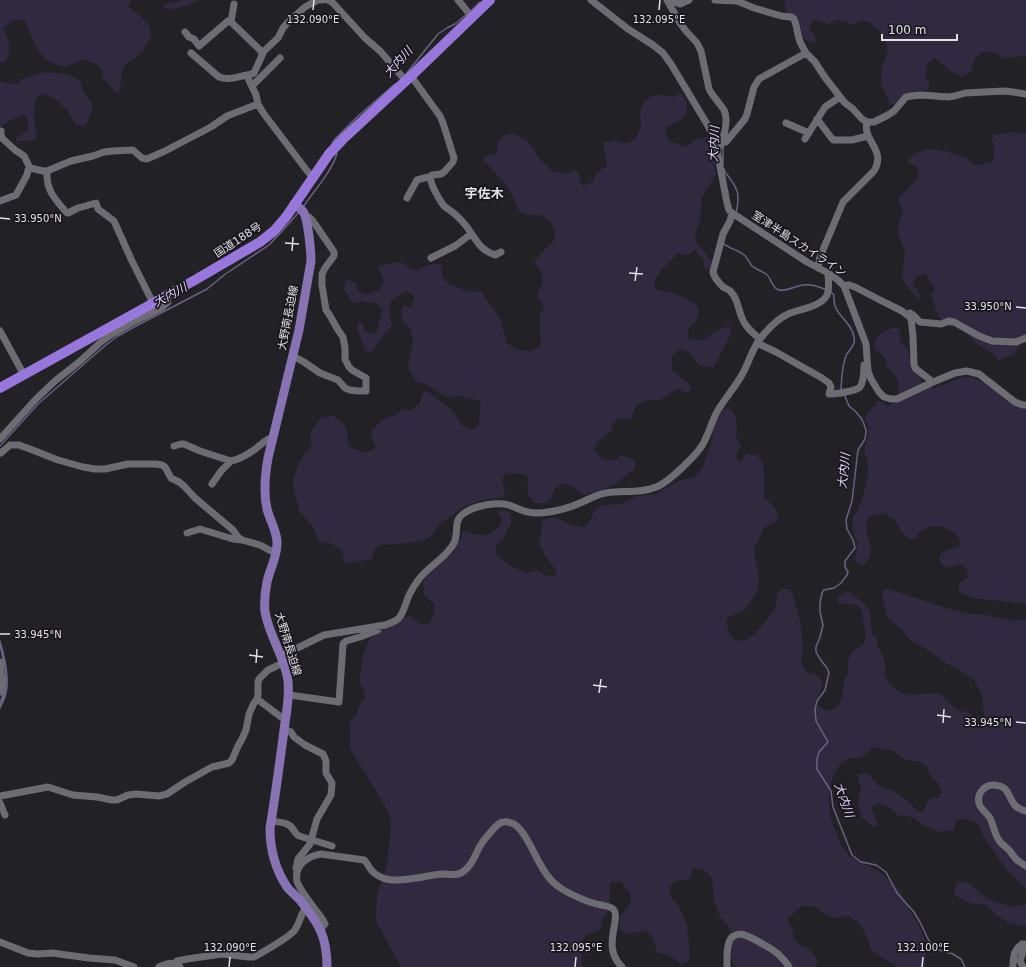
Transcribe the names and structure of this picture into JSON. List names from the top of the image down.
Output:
{
  "streets": {
    "highway": ["国道188号"],
    "main road": ["大野南長迫線"],
    "street": ["室津半島スカイライン"]
  },
  "crossings": [
    ["国道188号", "大野南長迫線"]
  ],
  "districts": ["宇佐木"],
  "water": ["大内川"],
  "scale_bar": "100 m",
  "coordinates": [
    "132.090°E",
    "132.095°E",
    "33.950°N",
    "33.945°N",
    "132.100°E"
  ]
}
